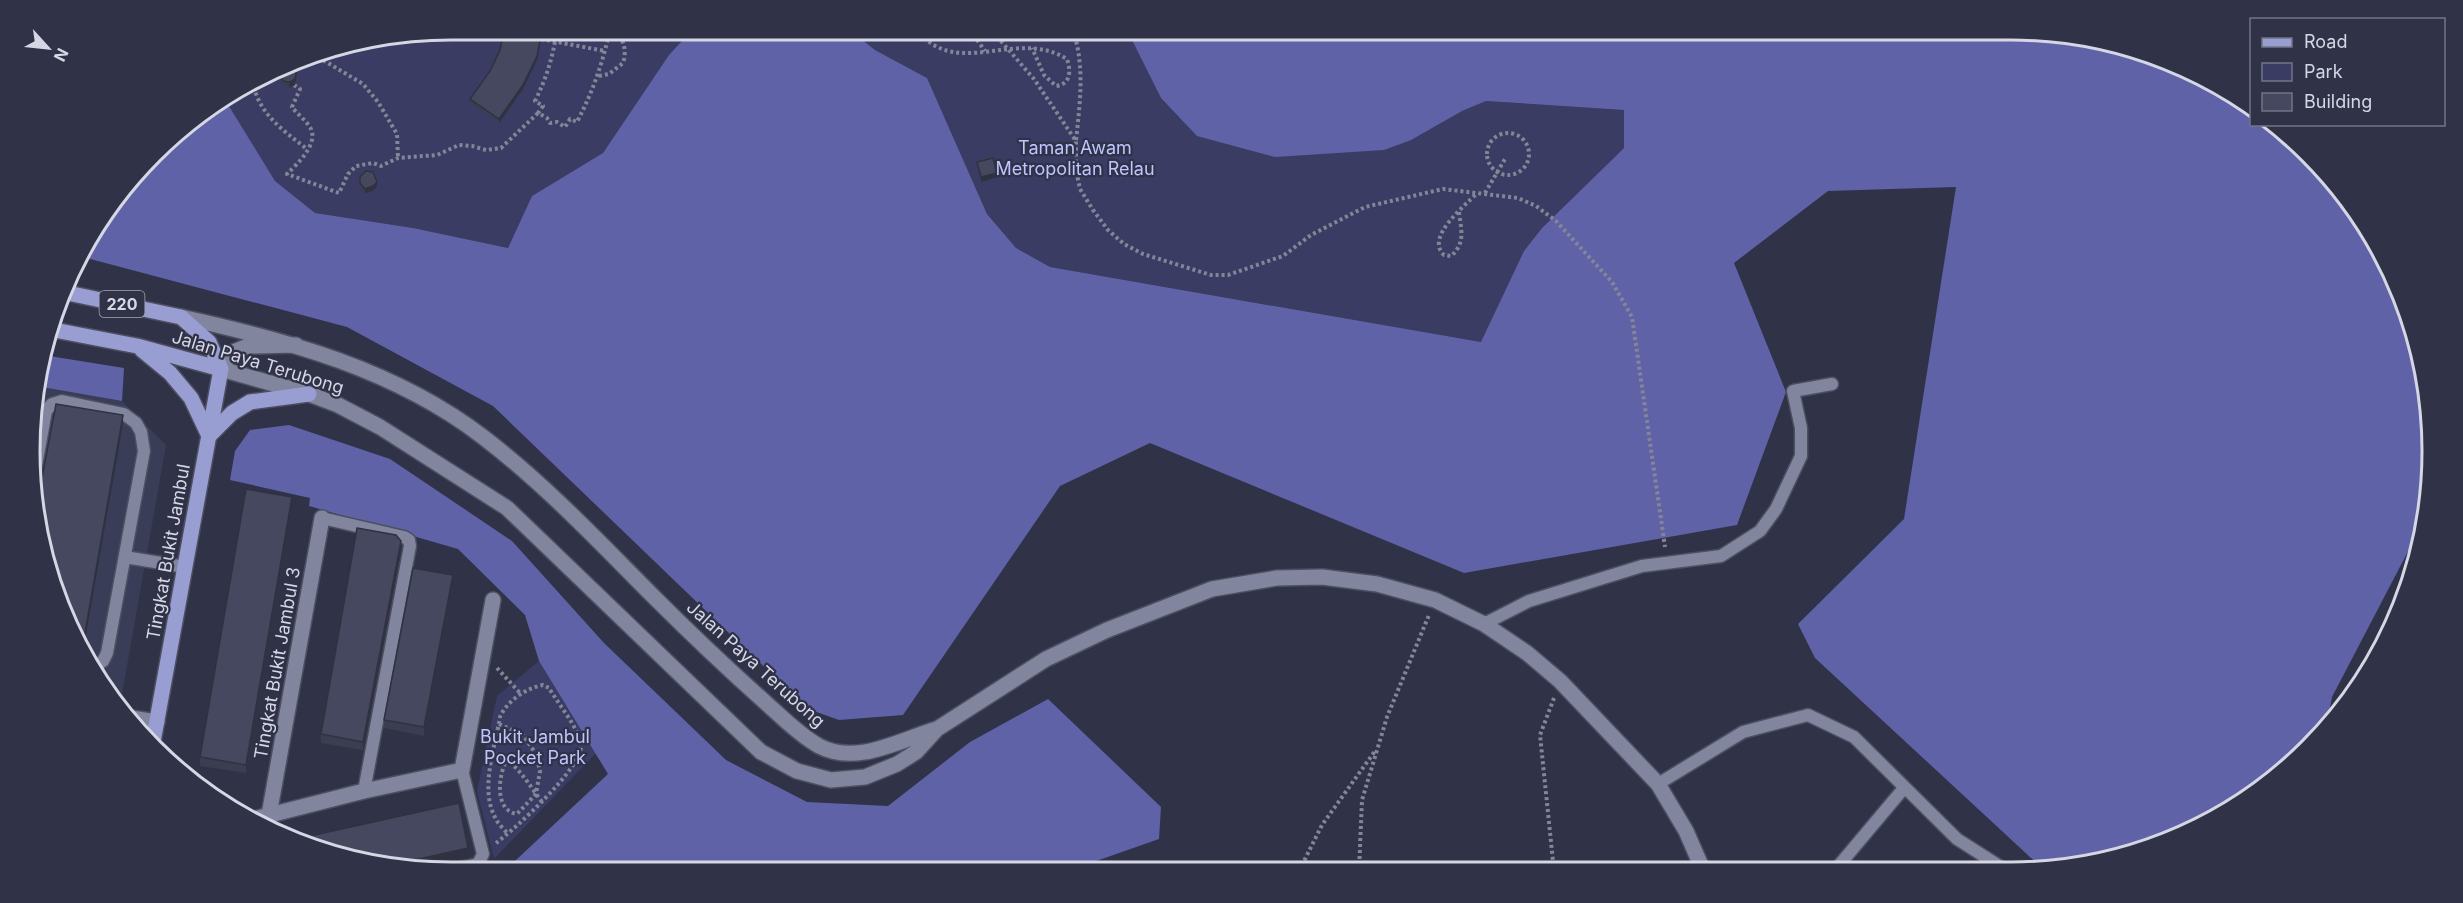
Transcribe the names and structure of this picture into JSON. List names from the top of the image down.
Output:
{
  "streets": {
    "main road": [
      "220",
      "Jalan Paya Terubong",
      "Tingkat Bukit Jambul",
      "Tingkat Bukit Jambul 3"
    ]
  },
  "crossings": [
    ["220", "Jalan Paya Terubong"],
    ["Jalan Paya Terubong", "Tingkat Bukit Jambul"]
  ],
  "parks": ["Taman Awam Metropolitan Relau", "Bukit Jambul Pocket Park"],
  "legend": ["Road", "Park", "Building"],
  "north": "bottom right"
}
